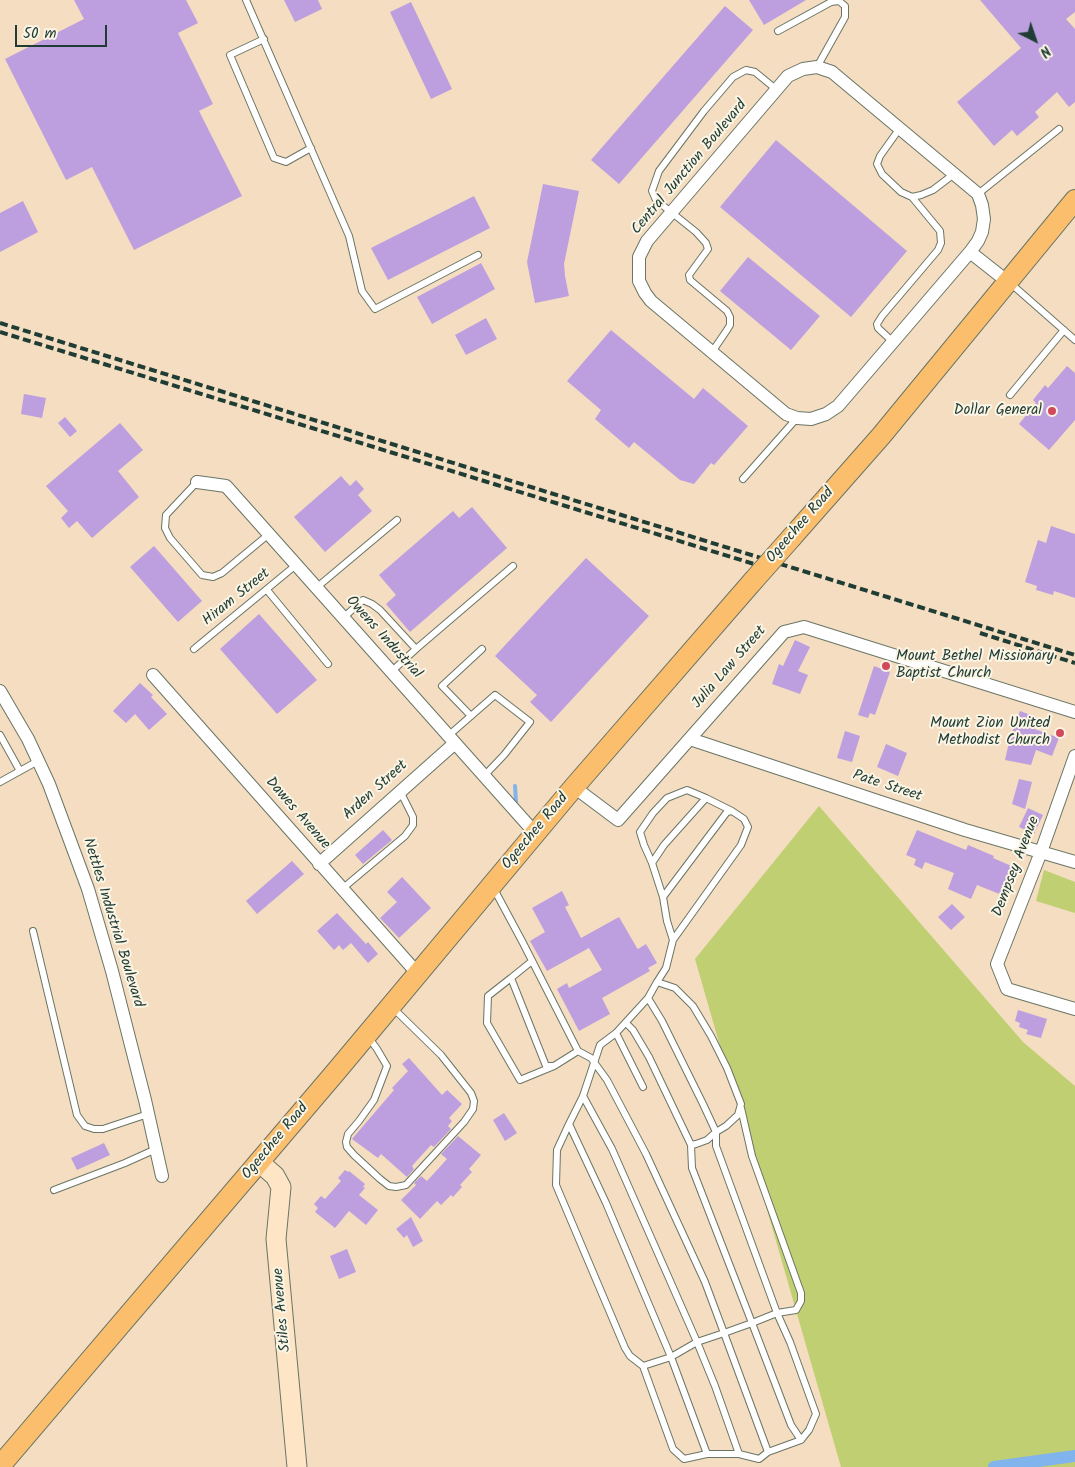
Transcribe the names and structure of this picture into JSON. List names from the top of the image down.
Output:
{
  "streets": {
    "main road": ["Ogeechee Road"],
    "street": [
      "Central Junction Boulevard",
      "Owens Industrial",
      "Julia Law Street",
      "Pate Street",
      "Arden Street",
      "Dawes Avenue",
      "Dempsey Avenue",
      "Nettles Industrial Boulevard",
      "Stiles Avenue"
    ],
    "lane": ["Hiram Street"]
  },
  "crossings": [
    ["Ogeechee Road", "Owens Industrial"],
    ["Ogeechee Road", "Julia Law Street"],
    ["Ogeechee Road", "Dawes Avenue"],
    ["Ogeechee Road", "Stiles Avenue"],
    ["Hiram Street", "Owens Industrial"],
    ["Owens Industrial", "Arden Street"],
    ["Julia Law Street", "Pate Street"],
    ["Pate Street", "Dempsey Avenue"],
    ["Arden Street", "Dawes Avenue"]
  ],
  "places": ["Dollar General", "Mount Bethel Missionary Baptist Church", "Mount Zion United Methodist Church"],
  "scale_bar": "50 m",
  "north": "bottom right"
}
